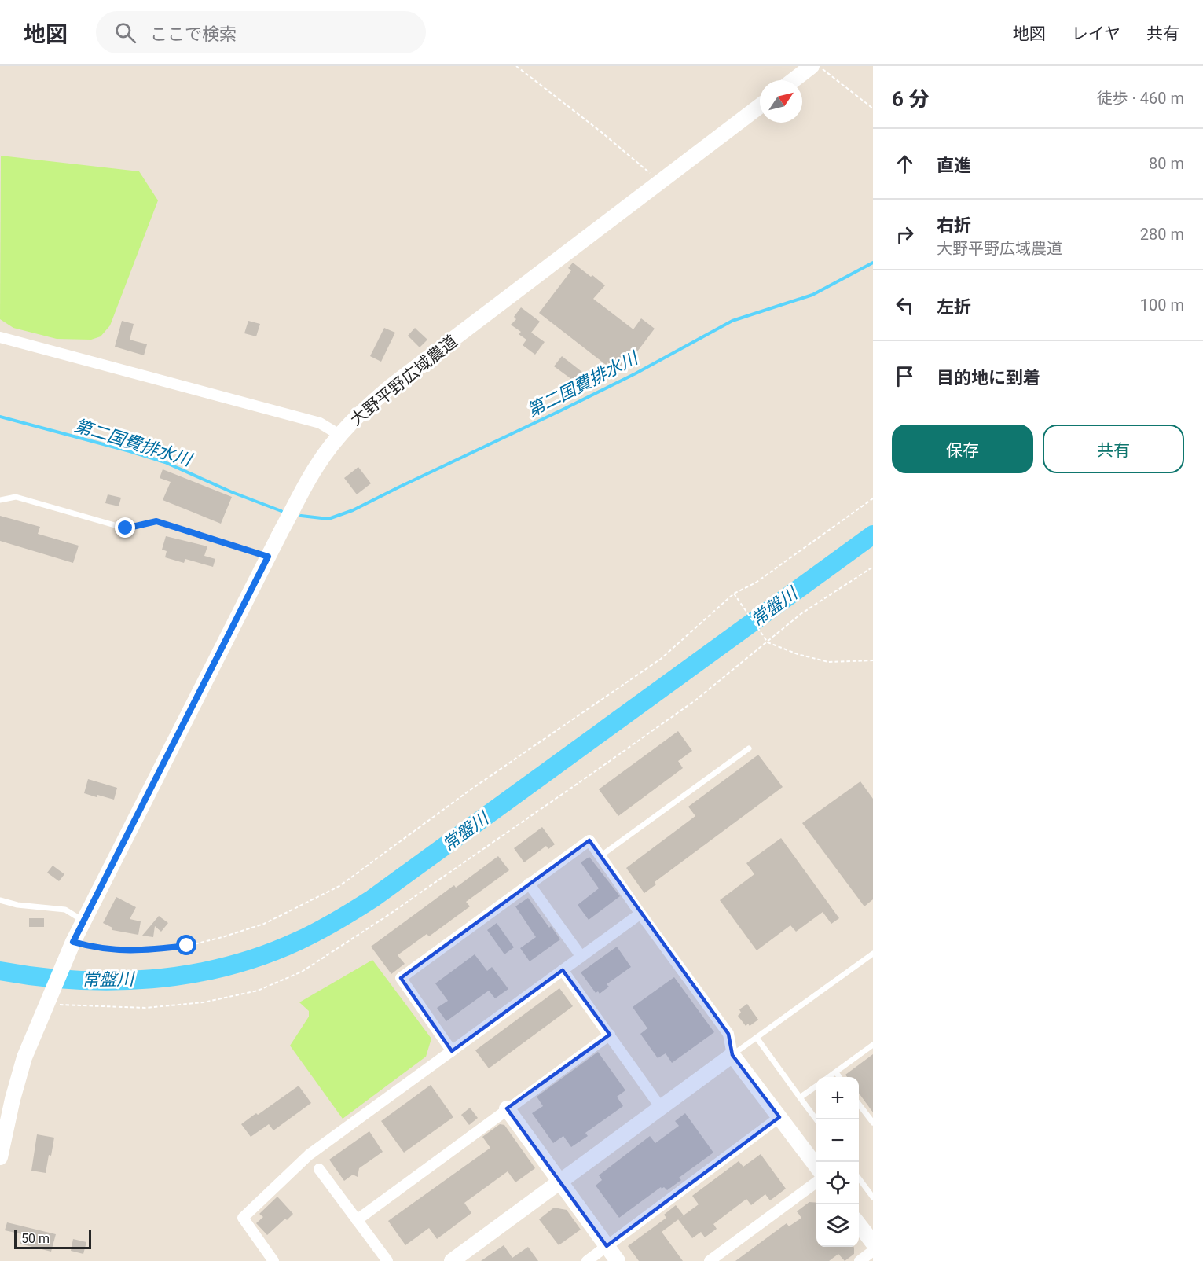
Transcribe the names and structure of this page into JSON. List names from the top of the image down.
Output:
{
  "streets": {
    "street": ["大野平野広域農道"]
  },
  "water": ["第二国費排水川", "常盤川"],
  "scale_bar": "50 m",
  "north": "top right",
  "page": {
    "header": "地図",
    "search": "ここで検索",
    "nav": ["地図", "レイヤ", "共有"],
    "heading": ["6 分", "徒歩 · 460 m"],
    "list": [
      ["直進", "80 m"],
      ["右折", "大野平野広域農道", "280 m"],
      ["左折", "100 m"],
      "目的地に到着"
    ],
    "buttons": ["保存", "共有"],
    "map_buttons": ["+", "−"],
    "scale": "50 m"
  }
}
